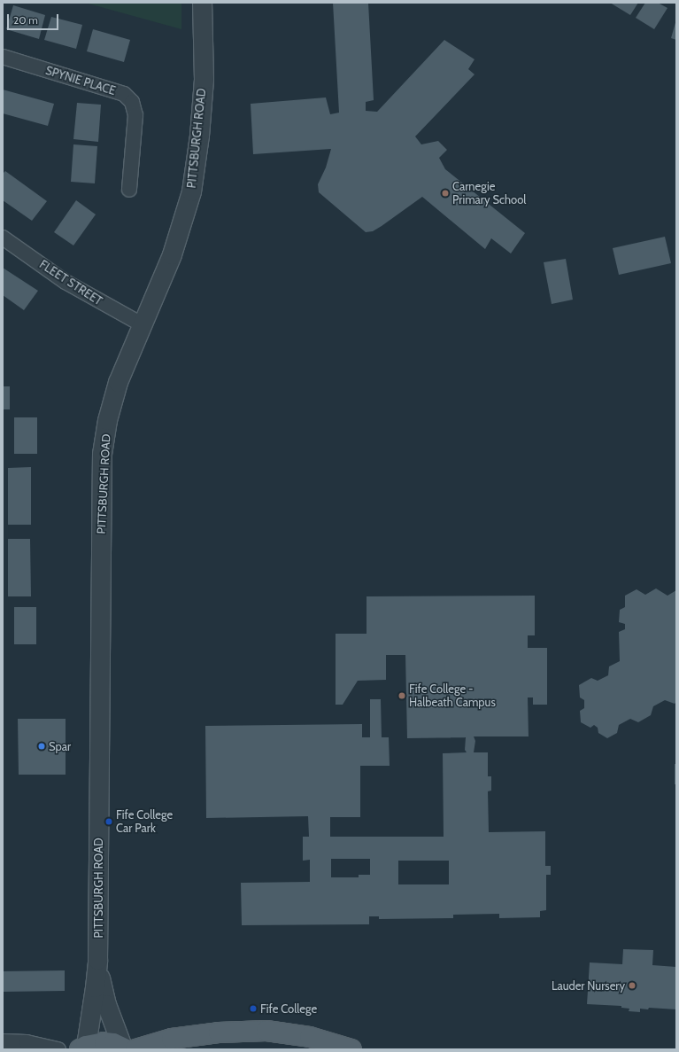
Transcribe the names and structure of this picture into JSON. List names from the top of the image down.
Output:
{
  "streets": {
    "street": ["SPYNIE PLACE", "PITTSBURGH ROAD", "FLEET STREET"]
  },
  "crossings": [
    ["PITTSBURGH ROAD", "FLEET STREET"]
  ],
  "places": [
    "Carnegie Primary School",
    "Fife College - Halbeath Campus",
    "Spar",
    "Fife College Car Park",
    "Lauder Nursery",
    "Fife College"
  ],
  "scale_bar": "20 m"
}
